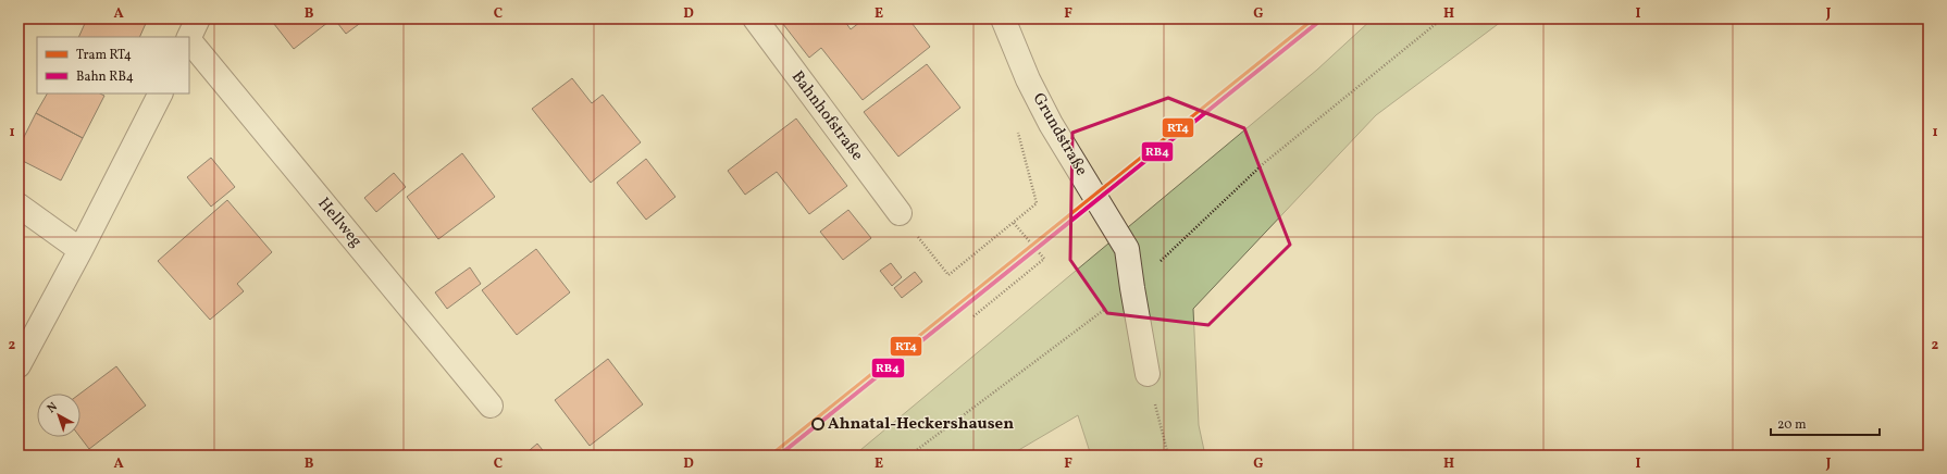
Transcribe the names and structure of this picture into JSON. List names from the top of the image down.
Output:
{
  "streets": {
    "street": ["Bahnhofstraße", "Grundstraße", "Hellweg"]
  },
  "places": ["Ahnatal-Heckershausen"],
  "lines": ["tram line RT4", "rail line RB4"],
  "legend": ["Tram RT4", "Bahn RB4"],
  "scale_bar": "20 m",
  "north": "top left",
  "grid": {
    "columns": [
      "A",
      "B",
      "C",
      "D",
      "E",
      "F",
      "G",
      "H",
      "I",
      "J"
    ],
    "rows": ["1", "2"]
  }
}
